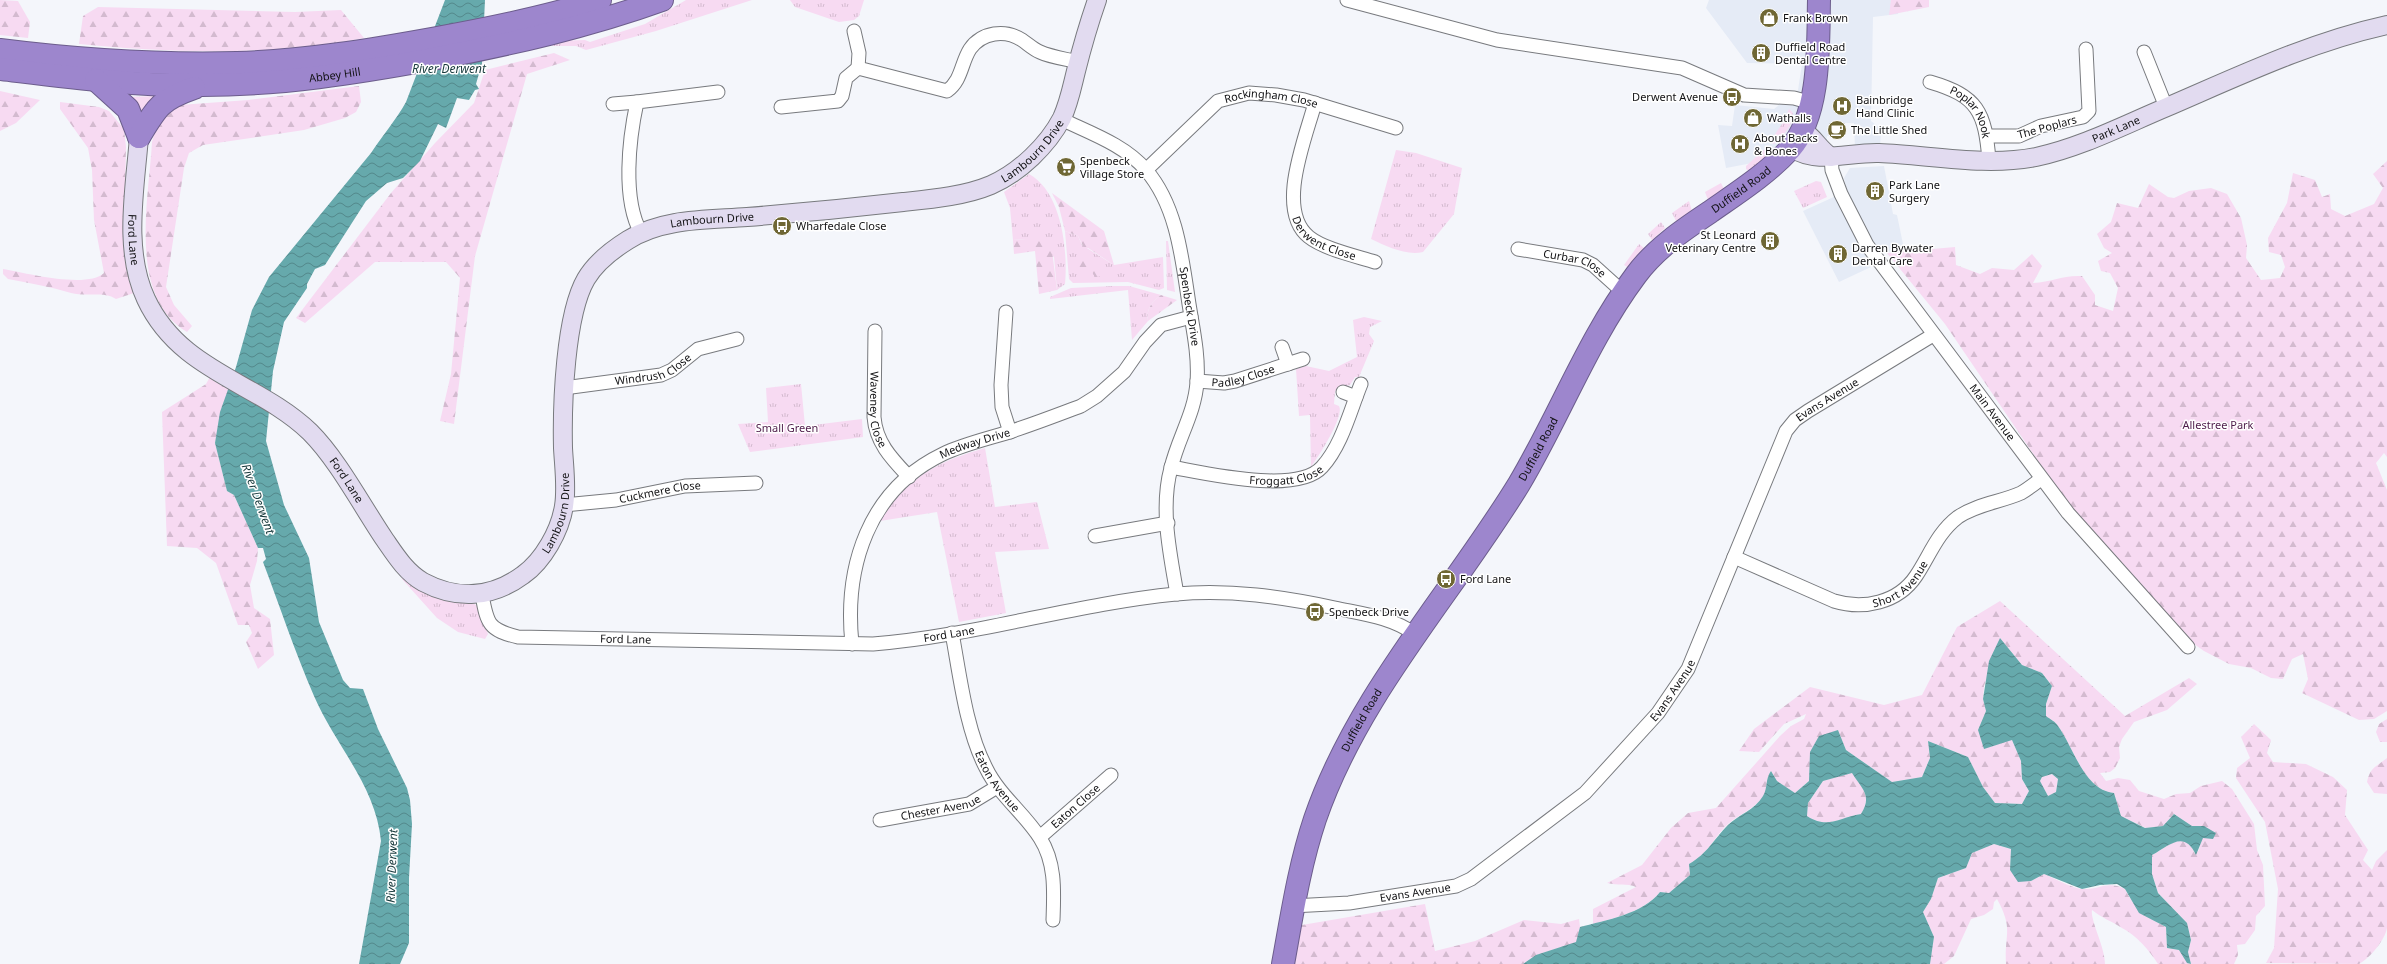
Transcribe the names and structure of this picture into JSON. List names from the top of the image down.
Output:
{
  "streets": {
    "highway": ["Abbey Hill", "Duffield Road"],
    "street": [
      "Rockingham Close",
      "Poplar Nook",
      "The Poplars",
      "Park Lane",
      "Lambourn Drive",
      "Derwent Close",
      "Ford Lane",
      "Curbar Close",
      "Spenbeck Drive",
      "Windrush Close",
      "Padley Close",
      "Evans Avenue",
      "Waveney Close",
      "Main Avenue",
      "Medway Drive",
      "Froggatt Close",
      "Cuckmere Close",
      "Short Avenue",
      "Eaton Avenue",
      "Chester Avenue",
      "Eaton Close"
    ]
  },
  "crossings": [
    ["Rockingham Close", "Derwent Close"],
    ["Rockingham Close", "Spenbeck Drive"],
    ["Poplar Nook", "The Poplars"],
    ["Poplar Nook", "Park Lane"],
    ["Park Lane", "Main Avenue"],
    ["Lambourn Drive", "Ford Lane"],
    ["Lambourn Drive", "Spenbeck Drive"],
    ["Lambourn Drive", "Windrush Close"],
    ["Lambourn Drive", "Cuckmere Close"],
    ["Duffield Road", "Ford Lane"],
    ["Duffield Road", "Curbar Close"],
    ["Duffield Road", "Evans Avenue"],
    ["Ford Lane", "Spenbeck Drive"],
    ["Ford Lane", "Medway Drive"],
    ["Ford Lane", "Eaton Avenue"],
    ["Spenbeck Drive", "Padley Close"],
    ["Spenbeck Drive", "Medway Drive"],
    ["Spenbeck Drive", "Froggatt Close"],
    ["Evans Avenue", "Main Avenue"],
    ["Evans Avenue", "Short Avenue"],
    ["Waveney Close", "Medway Drive"],
    ["Main Avenue", "Short Avenue"],
    ["Eaton Avenue", "Chester Avenue"],
    ["Eaton Avenue", "Eaton Close"]
  ],
  "water": ["River Derwent"],
  "parks": ["Allestree Park", "Small Green"],
  "places": {
    "shop": ["Frank Brown", "Wathalls"],
    "building": [
      "Duffield Road Dental Centre",
      "Park Lane Surgery",
      "St Leonard Veterinary Centre",
      "Darren Bywater Dental Care"
    ],
    "bus stop": [
      "Derwent Avenue",
      "Wharfedale Close",
      "Ford Lane",
      "Spenbeck Drive"
    ],
    "hospital": ["Bainbridge Hand Clinic", "About Backs & Bones"],
    "cafe": ["The Little Shed"],
    "supermarket": ["Spenbeck Village Store"]
  }
}
